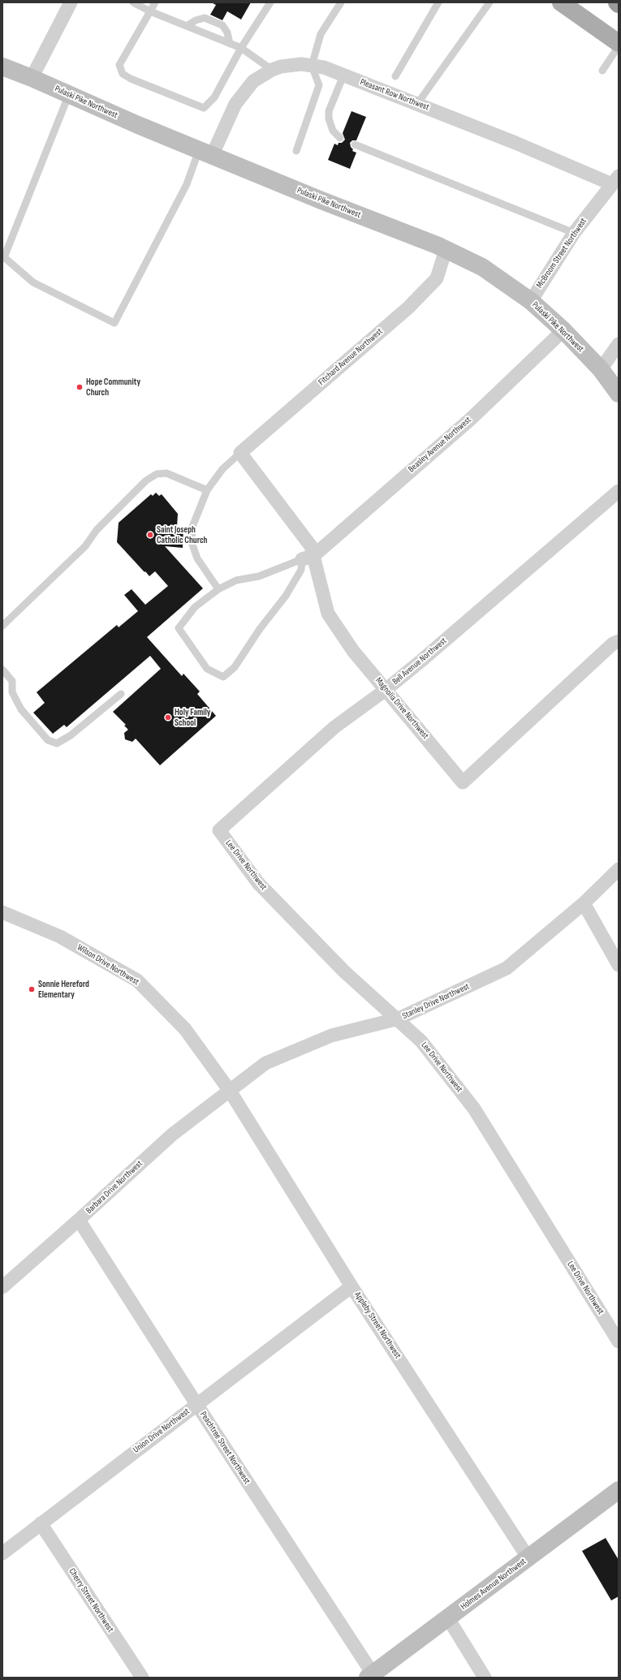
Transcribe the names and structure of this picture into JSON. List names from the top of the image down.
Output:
{
  "streets": {
    "main road": ["Pulaski Pike Northwest", "Holmes Avenue Northwest"],
    "street": [
      "Pleasant Row Northwest",
      "McBroom Street Northwest",
      "Fitchard Avenue Northwest",
      "Beasley Avenue Northwest",
      "Bell Avenue Northwest",
      "Magnolia Drive Northwest",
      "Lee Drive Northwest",
      "Wilson Drive Northwest",
      "Stanley Drive Northwest",
      "Barbara Drive Northwest",
      "Appleby Street Northwest",
      "Union Drive Northwest",
      "Peachtree Street Northwest",
      "Cherry Street Northwest"
    ]
  },
  "crossings": [
    ["Pleasant Row Northwest", "Pulaski Pike Northwest"],
    ["Pleasant Row Northwest", "McBroom Street Northwest"],
    ["Pulaski Pike Northwest", "McBroom Street Northwest"],
    ["Pulaski Pike Northwest", "Fitchard Avenue Northwest"],
    ["Pulaski Pike Northwest", "Beasley Avenue Northwest"],
    ["Fitchard Avenue Northwest", "Magnolia Drive Northwest"],
    ["Beasley Avenue Northwest", "Magnolia Drive Northwest"],
    ["Bell Avenue Northwest", "Magnolia Drive Northwest"],
    ["Bell Avenue Northwest", "Lee Drive Northwest"],
    ["Lee Drive Northwest", "Stanley Drive Northwest"],
    ["Wilson Drive Northwest", "Stanley Drive Northwest"],
    ["Wilson Drive Northwest", "Barbara Drive Northwest"],
    ["Wilson Drive Northwest", "Appleby Street Northwest"],
    ["Stanley Drive Northwest", "Barbara Drive Northwest"],
    ["Stanley Drive Northwest", "Appleby Street Northwest"],
    ["Barbara Drive Northwest", "Appleby Street Northwest"],
    ["Barbara Drive Northwest", "Peachtree Street Northwest"],
    ["Appleby Street Northwest", "Union Drive Northwest"],
    ["Appleby Street Northwest", "Holmes Avenue Northwest"],
    ["Union Drive Northwest", "Peachtree Street Northwest"],
    ["Union Drive Northwest", "Cherry Street Northwest"],
    ["Peachtree Street Northwest", "Holmes Avenue Northwest"]
  ],
  "places": [
    "Hope Community Church",
    "Saint Joseph Catholic Church",
    "Holy Family School",
    "Sonnie Hereford Elementary"
  ]
}
